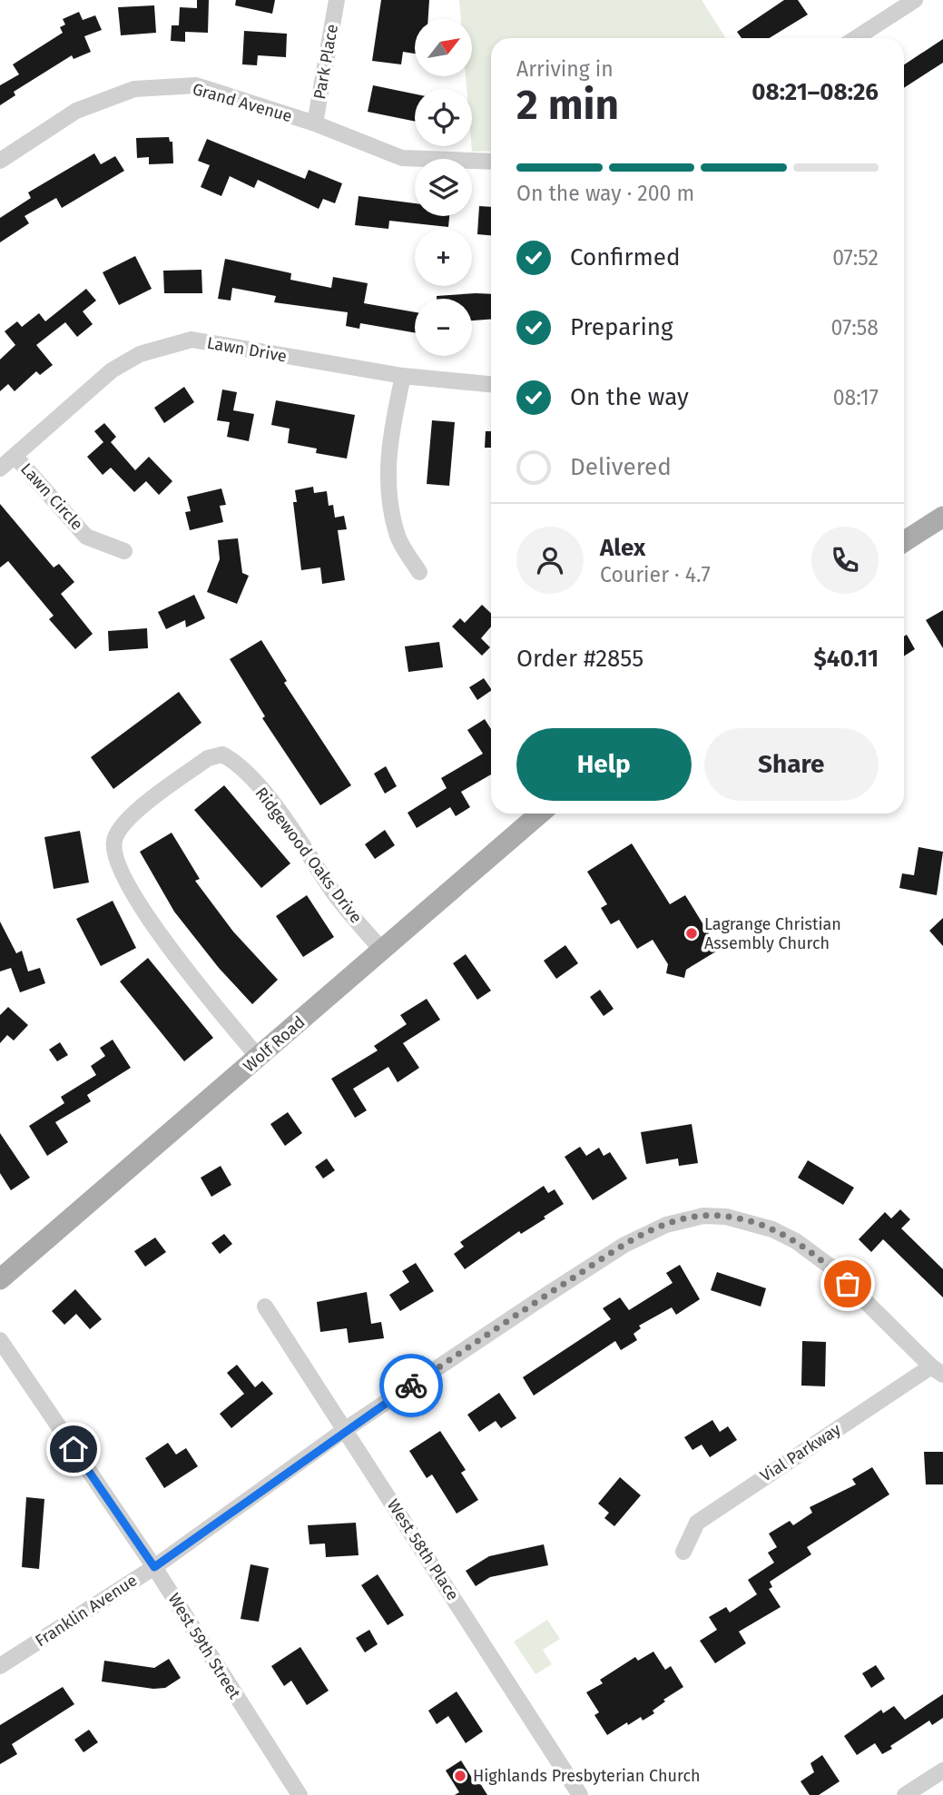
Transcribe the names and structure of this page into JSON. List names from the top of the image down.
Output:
{
  "streets": {
    "main road": ["Wolf Road"],
    "street": [
      "Park Place",
      "Grand Avenue",
      "Lawn Drive",
      "Lawn Circle",
      "Ridgewood Oaks Drive",
      "Vial Parkway",
      "West 58th Place",
      "Franklin Avenue",
      "West 59th Street"
    ]
  },
  "crossings": [
    ["Park Place", "Grand Avenue"],
    ["Lawn Drive", "Lawn Circle"],
    ["Ridgewood Oaks Drive", "Wolf Road"],
    ["Vial Parkway", "Franklin Avenue"],
    ["West 58th Place", "Franklin Avenue"],
    ["Franklin Avenue", "West 59th Street"]
  ],
  "places": ["Lagrange Christian Assembly Church", "Highlands Presbyterian Church"],
  "north": "top right",
  "page": {
    "map_buttons": ["+", "−"],
    "heading": ["2 min", "Arriving in", "08:21–08:26"],
    "panel": [
      "Alex",
      "Courier · 4.7",
      "Order #2855",
      "$40.11"
    ],
    "bar": "On the way · 200 m",
    "list": [
      ["Confirmed", "07:52"],
      ["Preparing", "07:58"],
      ["On the way", "08:17"],
      "Delivered"
    ],
    "buttons": ["Help", "Share"]
  }
}
